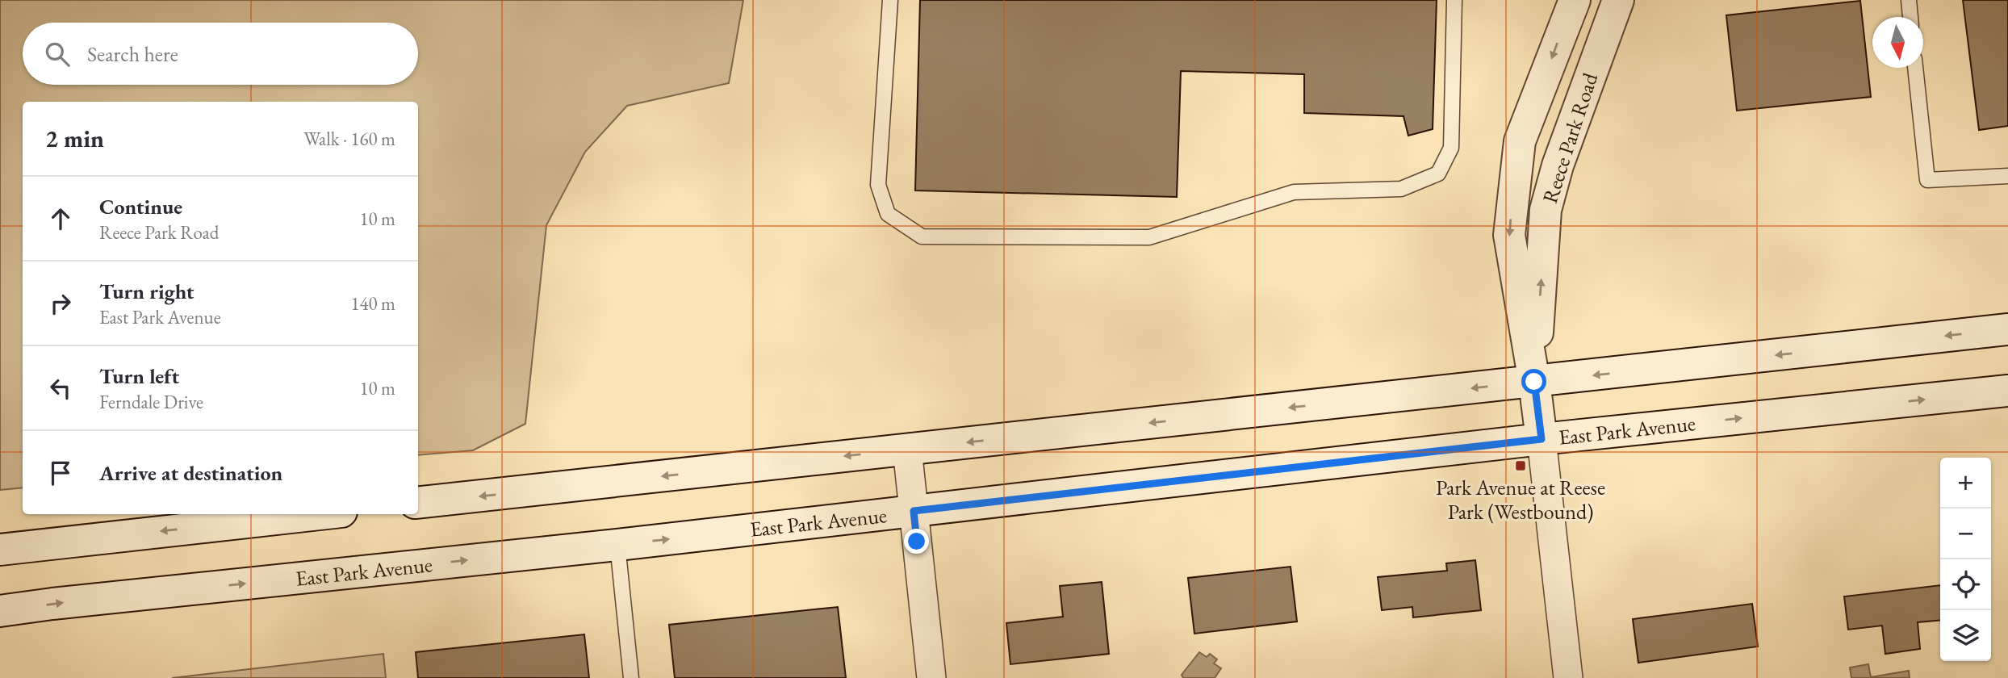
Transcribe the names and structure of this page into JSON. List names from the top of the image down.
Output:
{
  "streets": {
    "main road": ["Reece Park Road", "East Park Avenue"]
  },
  "crossings": [
    ["Reece Park Road", "East Park Avenue"]
  ],
  "places": {
    "transit": ["Park Avenue at Reese Park (Westbound)"]
  },
  "north": "bottom",
  "page": {
    "search": "Search here",
    "heading": ["2 min", "Walk · 160 m"],
    "list": [
      ["Continue", "Reece Park Road", "10 m"],
      ["Turn right", "East Park Avenue", "140 m"],
      ["Turn left", "Ferndale Drive", "10 m"],
      "Arrive at destination"
    ],
    "map_buttons": ["+", "−"]
  }
}
